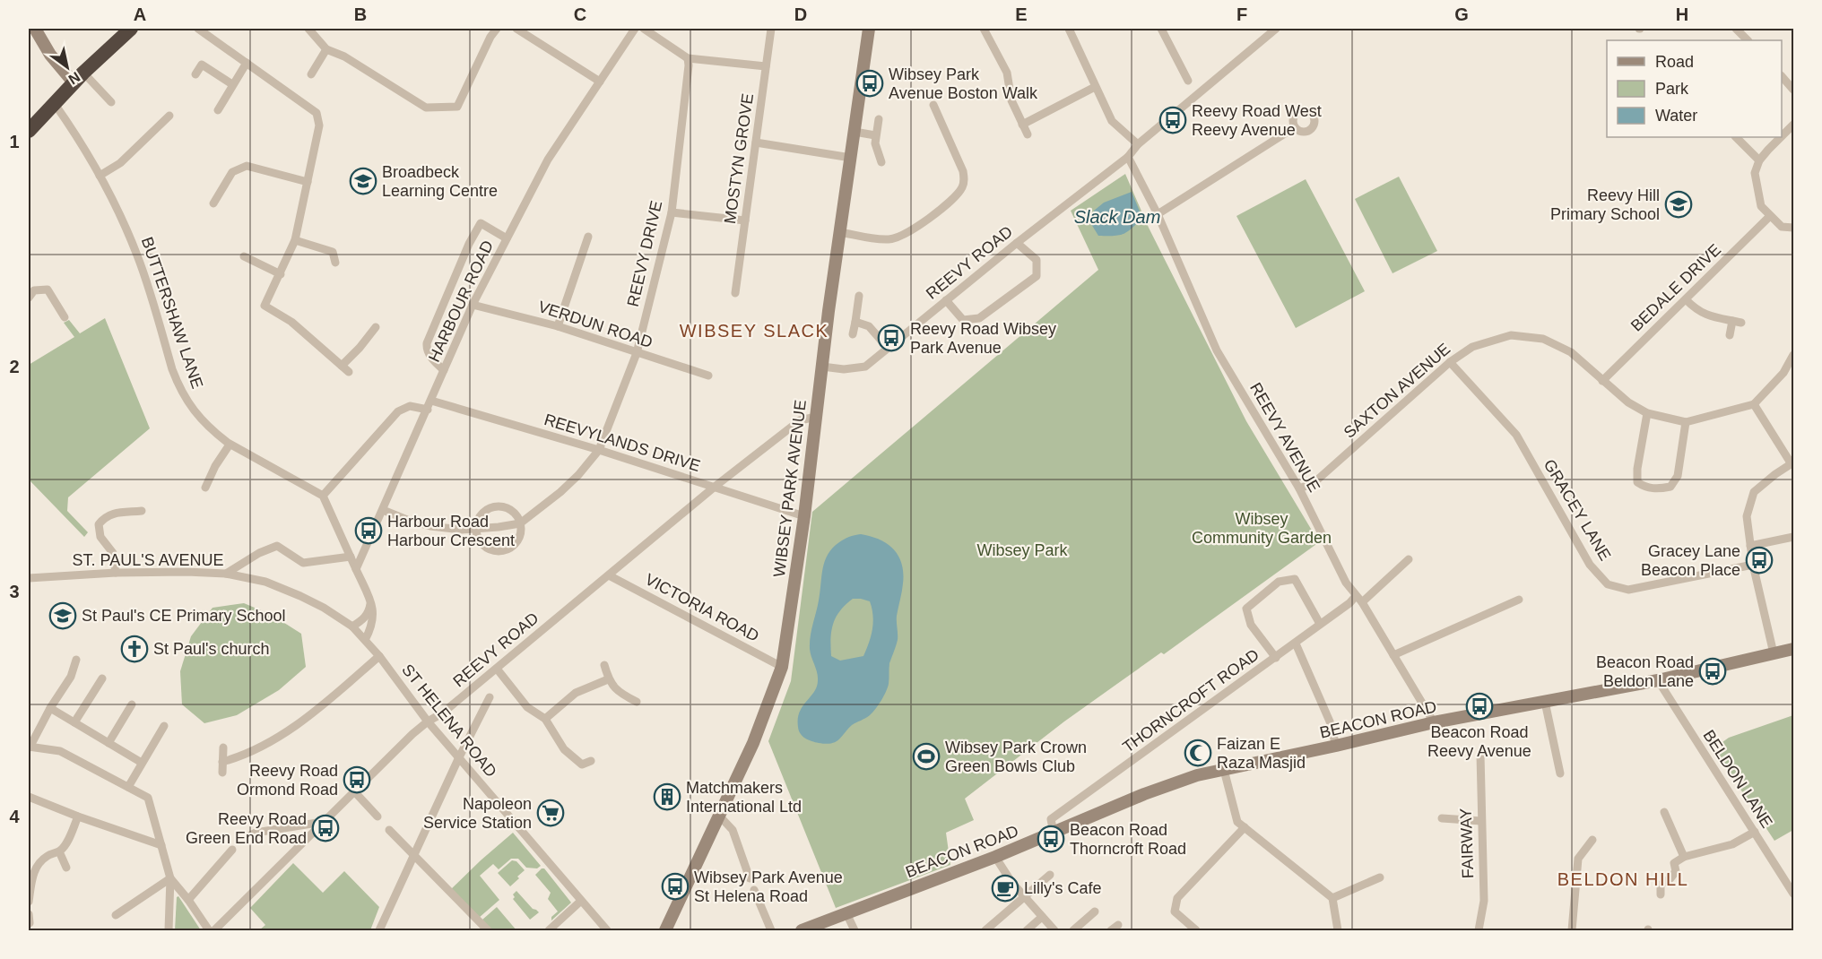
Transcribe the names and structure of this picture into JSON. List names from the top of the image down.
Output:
{
  "streets": {
    "main road": ["WIBSEY PARK AVENUE", "BEACON ROAD"],
    "street": [
      "MOSTYN GROVE",
      "REEVY DRIVE",
      "REEVY ROAD",
      "BEDALE DRIVE",
      "HARBOUR ROAD",
      "BUTTERSHAW LANE",
      "VERDUN ROAD",
      "SAXTON AVENUE",
      "REEVY AVENUE",
      "REEVYLANDS DRIVE",
      "GRACEY LANE",
      "ST. PAUL'S AVENUE",
      "VICTORIA ROAD",
      "THORNCROFT ROAD",
      "ST HELENA ROAD",
      "BELDON LANE",
      "FAIRWAY"
    ]
  },
  "crossings": [
    ["REEVY DRIVE", "VERDUN ROAD"],
    ["REEVY DRIVE", "REEVYLANDS DRIVE"],
    ["REEVY ROAD", "REEVY AVENUE"],
    ["REEVY ROAD", "REEVYLANDS DRIVE"],
    ["REEVY ROAD", "WIBSEY PARK AVENUE"],
    ["REEVY ROAD", "VICTORIA ROAD"],
    ["REEVY ROAD", "ST HELENA ROAD"],
    ["BEDALE DRIVE", "SAXTON AVENUE"],
    ["HARBOUR ROAD", "VERDUN ROAD"],
    ["HARBOUR ROAD", "REEVYLANDS DRIVE"],
    ["SAXTON AVENUE", "REEVY AVENUE"],
    ["SAXTON AVENUE", "GRACEY LANE"],
    ["REEVY AVENUE", "THORNCROFT ROAD"],
    ["REEVY AVENUE", "BEACON ROAD"],
    ["REEVYLANDS DRIVE", "WIBSEY PARK AVENUE"],
    ["WIBSEY PARK AVENUE", "VICTORIA ROAD"],
    ["ST. PAUL'S AVENUE", "ST HELENA ROAD"],
    ["THORNCROFT ROAD", "BEACON ROAD"],
    ["BEACON ROAD", "BELDON LANE"]
  ],
  "districts": ["WIBSEY SLACK", "BELDON HILL"],
  "water": ["Slack Dam"],
  "parks": ["Wibsey Community Garden", "Wibsey Park"],
  "places": {
    "bus stop": [
      "Wibsey Park Avenue Boston Walk",
      "Reevy Road West Reevy Avenue",
      "Reevy Road Wibsey Park Avenue",
      "Harbour Road Harbour Crescent",
      "Gracey Lane Beacon Place",
      "Beacon Road Beldon Lane",
      "Beacon Road Reevy Avenue",
      "Reevy Road Ormond Road",
      "Reevy Road Green End Road",
      "Beacon Road Thorncroft Road",
      "Wibsey Park Avenue St Helena Road"
    ],
    "school or university": ["Broadbeck Learning Centre", "Reevy Hill Primary School", "St Paul's CE Primary School"],
    "church": ["St Paul's church"],
    "mosque": ["Faizan E Raza Masjid"],
    "sports": ["Wibsey Park Crown Green Bowls Club"],
    "building": ["Matchmakers International Ltd"],
    "supermarket": ["Napoleon Service Station"],
    "cafe": ["Lilly's Cafe"]
  },
  "legend": ["Road", "Park", "Water"],
  "north": "bottom right",
  "grid": {
    "columns": [
      "A",
      "B",
      "C",
      "D",
      "E",
      "F",
      "G",
      "H"
    ],
    "rows": [
      "1",
      "2",
      "3",
      "4"
    ]
  }
}
